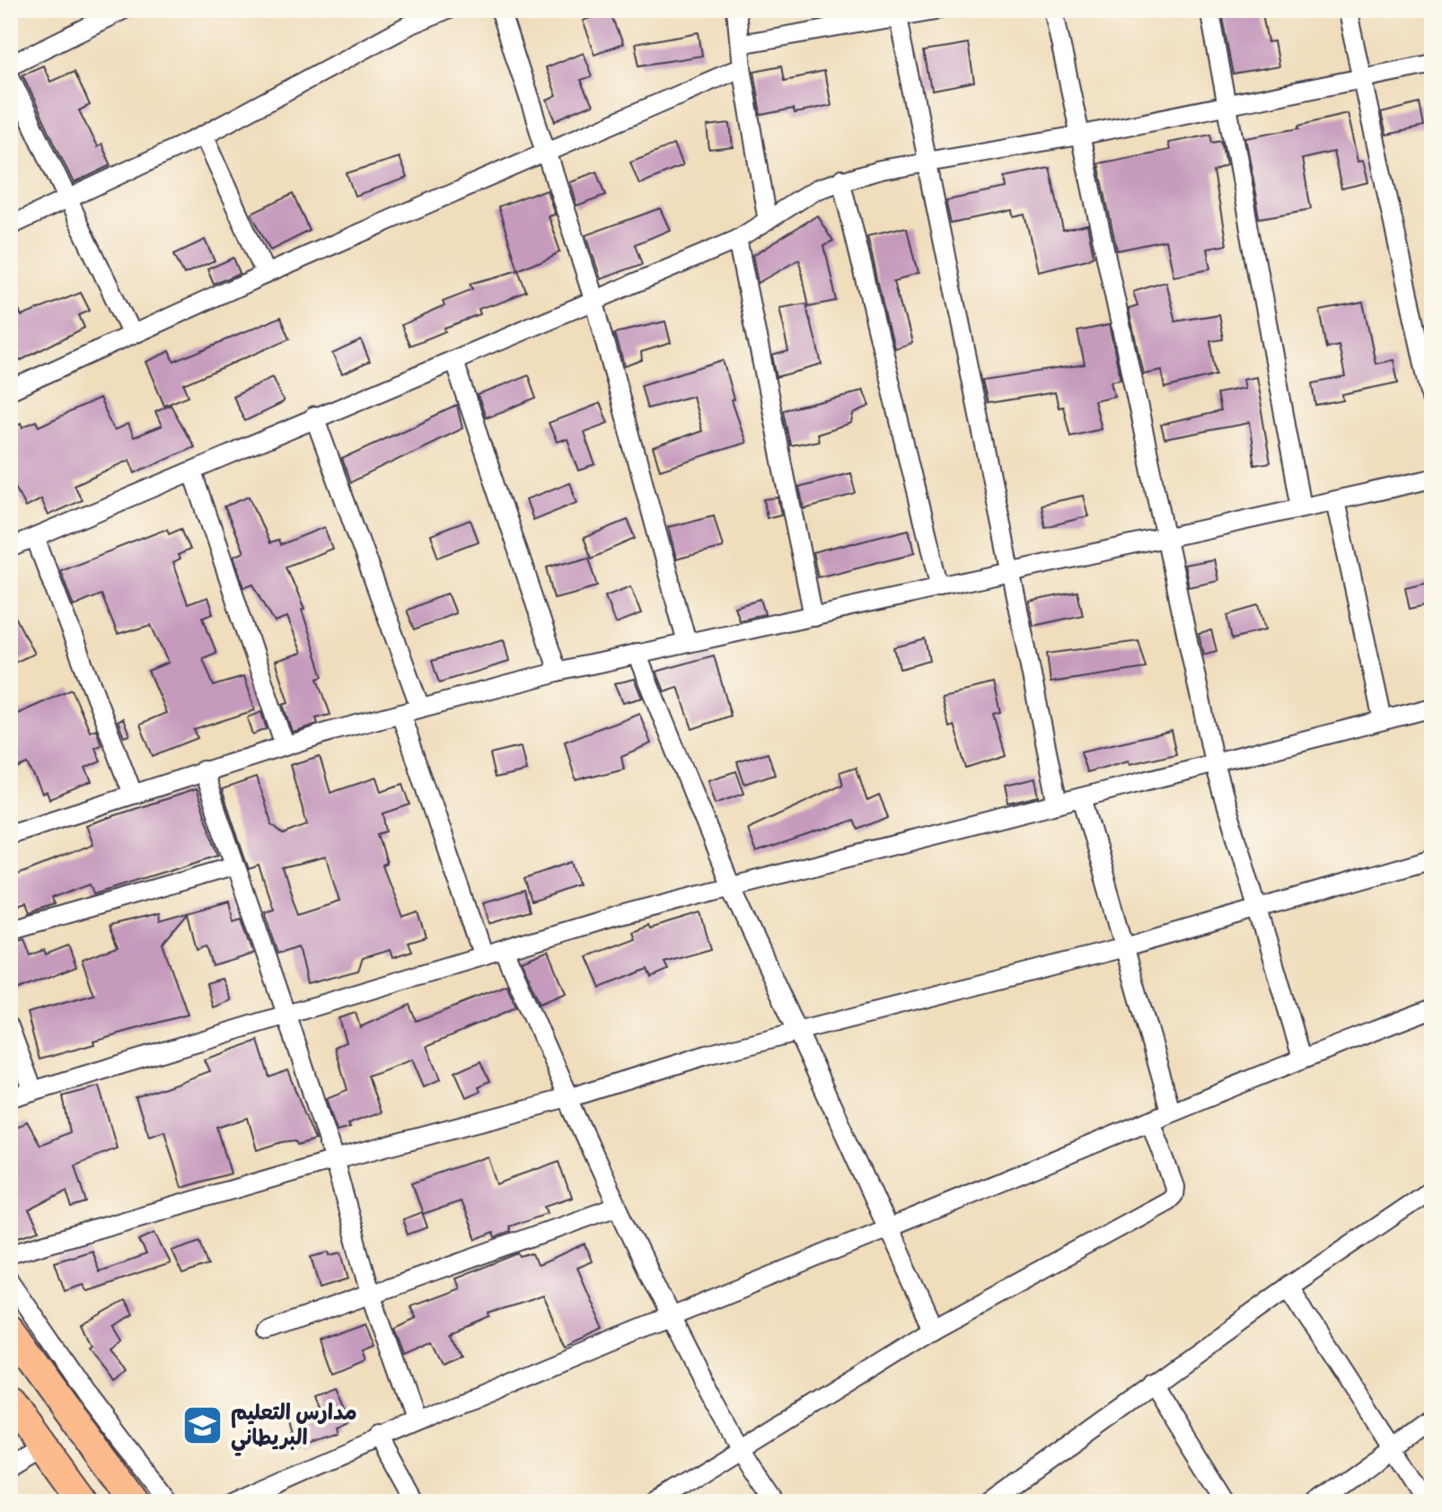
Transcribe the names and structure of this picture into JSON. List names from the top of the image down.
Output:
{
  "places": {
    "school or university": ["مدارس التعليم البريطاني"]
  }
}
